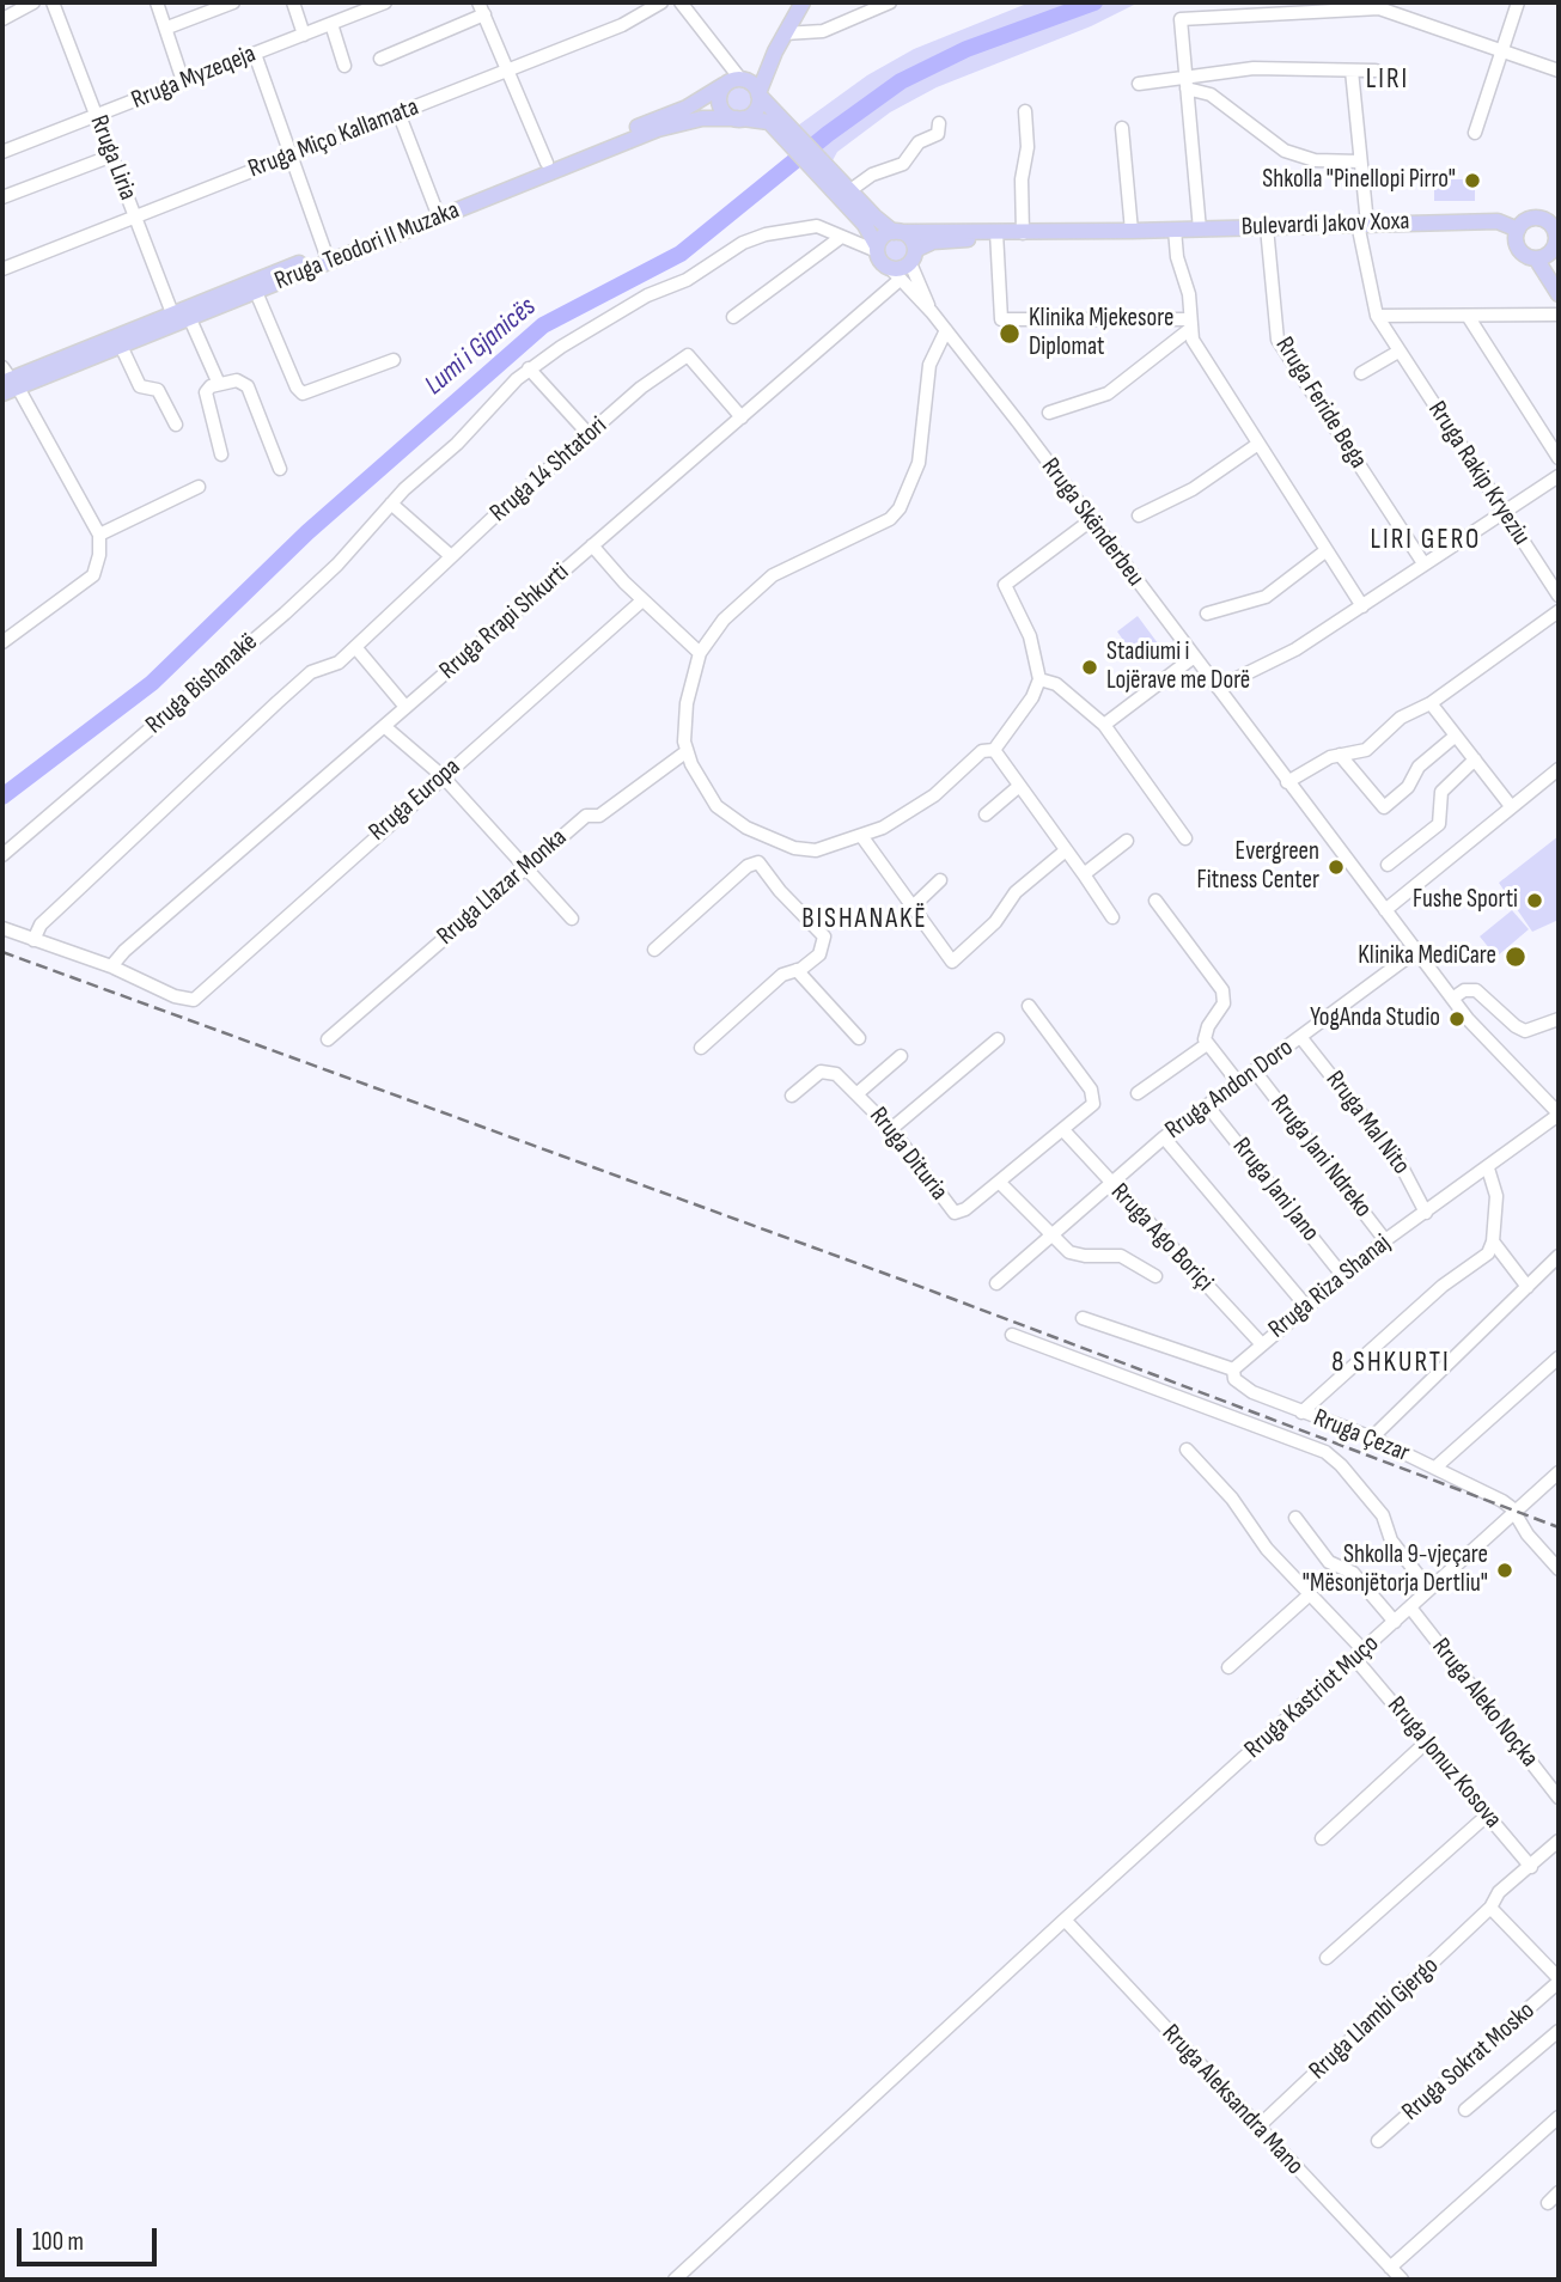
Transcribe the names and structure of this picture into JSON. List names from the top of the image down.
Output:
{
  "streets": {
    "main road": ["Bulevardi Jakov Xoxa", "Rruga Teodori II Muzaka"],
    "street": [
      "Rruga Myzeqeja",
      "Rruga Miço Kallamata",
      "Rruga Liria",
      "Rruga Feride Bega",
      "Rruga 14 Shtatori",
      "Rruga Rakip Kryeziu",
      "Rruga Skënderbeu",
      "Rruga Rrapi Shkurti",
      "Rruga Bishanakë",
      "Rruga Europa",
      "Rruga Llazar Monka",
      "Rruga Andon Doro",
      "Rruga Mal Nito",
      "Rruga Dituria",
      "Rruga Jani Ndreko",
      "Rruga Jani Jano",
      "Rruga Ago Boriçi",
      "Rruga Riza Shanaj",
      "Rruga Çezar",
      "Rruga Kastriot Muço",
      "Rruga Aleko Noçka",
      "Rruga Jonuz Kosova",
      "Rruga Llambi Gjergo",
      "Rruga Sokrat Mosko",
      "Rruga Aleksandra Mano"
    ]
  },
  "crossings": [
    ["Rruga Myzeqeja", "Rruga Liria"],
    ["Rruga Miço Kallamata", "Rruga Liria"],
    ["Rruga Liria", "Rruga Teodori II Muzaka"],
    ["Bulevardi Jakov Xoxa", "Rruga Feride Bega"],
    ["Bulevardi Jakov Xoxa", "Rruga Rakip Kryeziu"],
    ["Bulevardi Jakov Xoxa", "Rruga Skënderbeu"],
    ["Bulevardi Jakov Xoxa", "Rruga Rrapi Shkurti"],
    ["Bulevardi Jakov Xoxa", "Rruga Bishanakë"],
    ["Rruga 14 Shtatori", "Rruga Rrapi Shkurti"],
    ["Rruga Skënderbeu", "Rruga Rrapi Shkurti"],
    ["Rruga Skënderbeu", "Rruga Bishanakë"],
    ["Rruga Skënderbeu", "Rruga Andon Doro"],
    ["Rruga Skënderbeu", "Rruga Riza Shanaj"],
    ["Rruga Rrapi Shkurti", "Rruga Bishanakë"],
    ["Rruga Rrapi Shkurti", "Rruga Europa"],
    ["Rruga Andon Doro", "Rruga Mal Nito"],
    ["Rruga Andon Doro", "Rruga Jani Ndreko"],
    ["Rruga Andon Doro", "Rruga Jani Jano"],
    ["Rruga Andon Doro", "Rruga Ago Boriçi"],
    ["Rruga Mal Nito", "Rruga Riza Shanaj"],
    ["Rruga Jani Ndreko", "Rruga Riza Shanaj"],
    ["Rruga Jani Jano", "Rruga Riza Shanaj"],
    ["Rruga Ago Boriçi", "Rruga Riza Shanaj"],
    ["Rruga Çezar", "Rruga Kastriot Muço"],
    ["Rruga Kastriot Muço", "Rruga Aleko Noçka"],
    ["Rruga Kastriot Muço", "Rruga Jonuz Kosova"],
    ["Rruga Kastriot Muço", "Rruga Aleksandra Mano"],
    ["Rruga Jonuz Kosova", "Rruga Llambi Gjergo"],
    ["Rruga Llambi Gjergo", "Rruga Aleksandra Mano"]
  ],
  "districts": [
    "LIRI",
    "LIRI GERO",
    "BISHANAKË",
    "8 SHKURTI"
  ],
  "water": ["Lumi i Gjanicës"],
  "places": [
    "Shkolla \"Pinellopi Pirro\"",
    "Klinika Mjekesore Diplomat",
    "Stadiumi i Lojërave me Dorë",
    "Evergreen Fitness Center",
    "Fushe Sporti",
    "Klinika MediCare",
    "YogAnda Studio",
    "Shkolla 9-vjeçare \"Mësonjëtorja Dertliu\""
  ],
  "scale_bar": "100 m"
}
